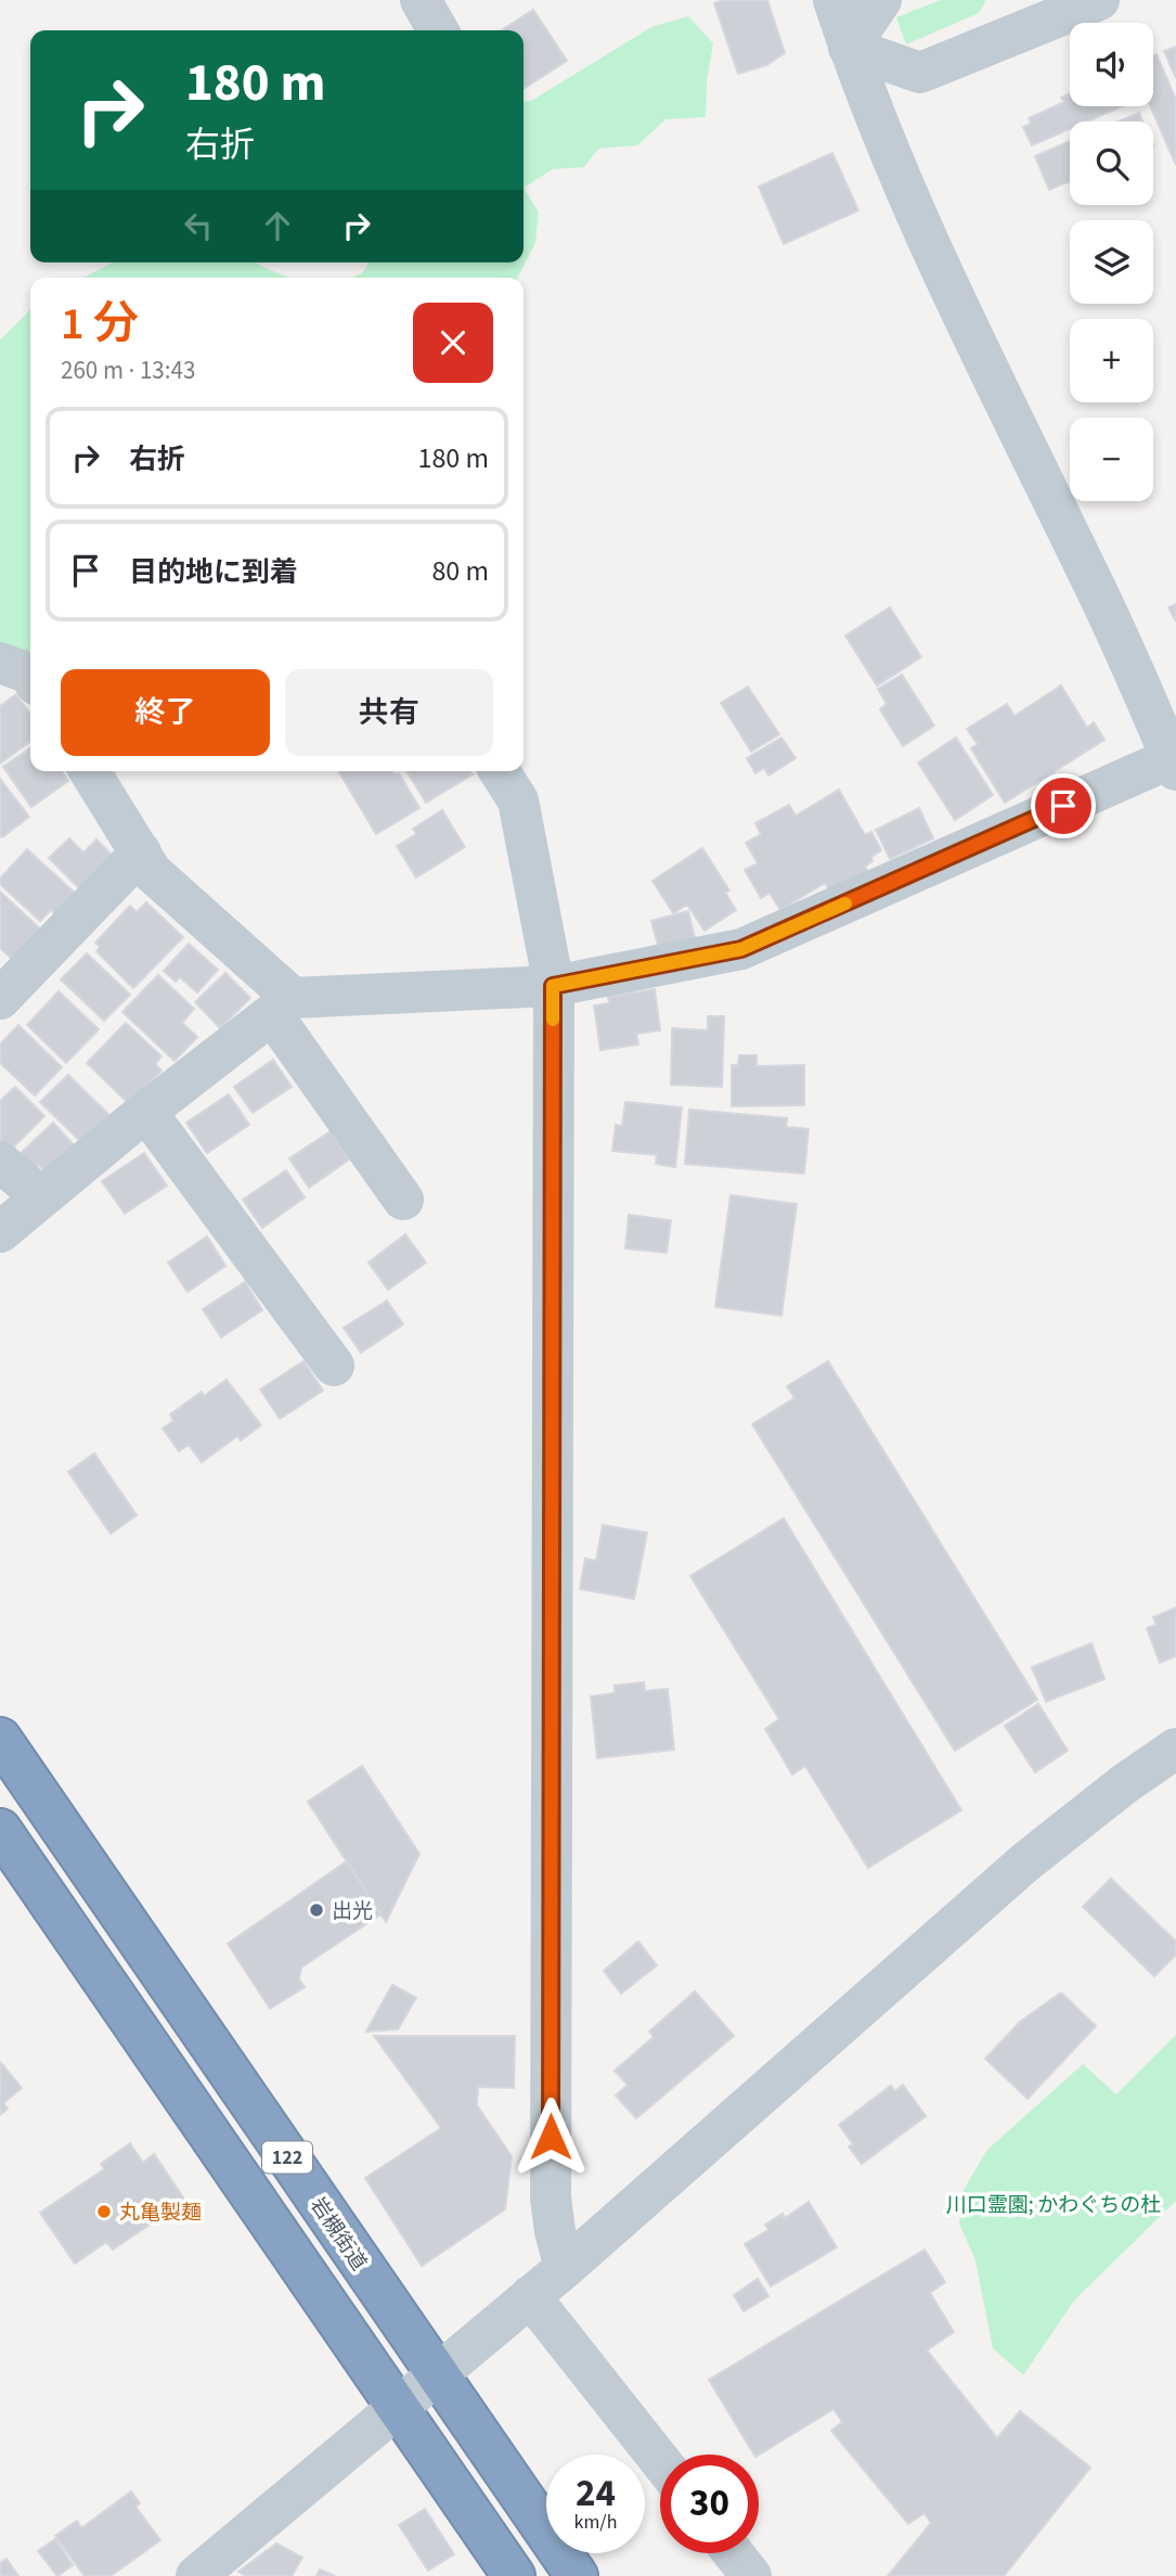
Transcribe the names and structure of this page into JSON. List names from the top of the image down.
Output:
{
  "streets": {
    "highway": ["122", "岩槻街道"]
  },
  "parks": ["川口霊園; かわぐちの杜"],
  "places": ["出光", "丸亀製麺"],
  "page": {
    "map_buttons": ["+", "−"],
    "turn": ["180 m", "右折"],
    "heading": ["1 分", "260 m · 13:43"],
    "list": [
      {
        "name": "右折",
        "value": "180 m"
      },
      {
        "name": "目的地に到着",
        "value": "80 m"
      }
    ],
    "buttons": ["終了", "共有"],
    "speed": "24 km/h",
    "limit": "30"
  }
}
